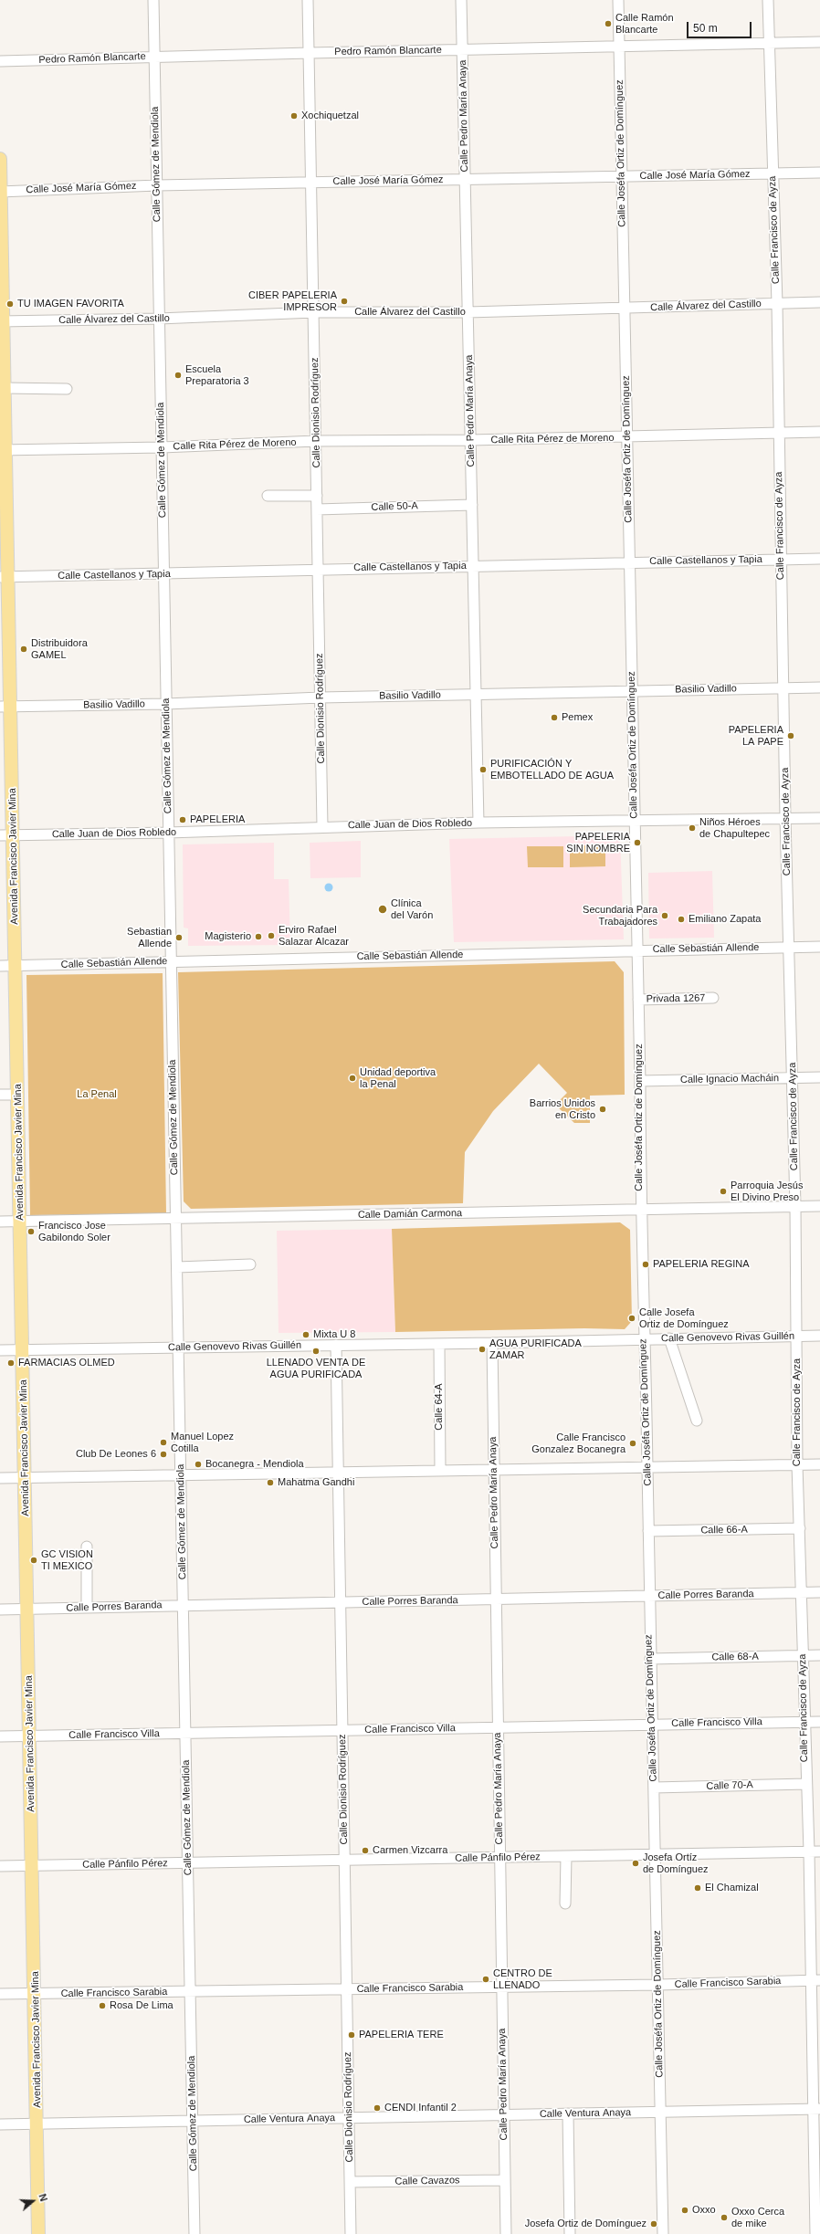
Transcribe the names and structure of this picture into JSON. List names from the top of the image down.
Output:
{
  "streets": {
    "main road": ["Avenida Francisco Javier Mina"],
    "street": [
      "Pedro Ramón Blancarte",
      "Calle Pedro María Anaya",
      "Calle Joséfa Ortiz de Domínguez",
      "Calle Gómez de Mendiola",
      "Calle José María Gómez",
      "Calle Francisco de Ayza",
      "Calle Álvarez del Castillo",
      "Calle Dionisio Rodríguez",
      "Calle Rita Pérez de Moreno",
      "Calle 50-A",
      "Calle Castellanos y Tapia",
      "Basilio Vadillo",
      "Calle Juan de Dios Robledo",
      "Calle Sebastián Allende",
      "Privada 1267",
      "Calle Ignacio Macháin",
      "Calle Damián Carmona",
      "Calle Genovevo Rivas Guillén",
      "Calle 64-A",
      "Calle 66-A",
      "Calle Porres Baranda",
      "Calle 68-A",
      "Calle Francisco Villa",
      "Calle 70-A",
      "Calle Pánfilo Pérez",
      "Calle Francisco Sarabia",
      "Calle Ventura Anaya",
      "Calle Cavazos"
    ]
  },
  "crossings": [
    ["Pedro Ramón Blancarte", "Calle Pedro María Anaya"],
    ["Pedro Ramón Blancarte", "Calle Joséfa Ortiz de Domínguez"],
    ["Pedro Ramón Blancarte", "Calle Gómez de Mendiola"],
    ["Pedro Ramón Blancarte", "Calle Francisco de Ayza"],
    ["Pedro Ramón Blancarte", "Calle Dionisio Rodríguez"],
    ["Calle Pedro María Anaya", "Calle José María Gómez"],
    ["Calle Pedro María Anaya", "Calle Álvarez del Castillo"],
    ["Calle Pedro María Anaya", "Calle Rita Pérez de Moreno"],
    ["Calle Pedro María Anaya", "Calle 50-A"],
    ["Calle Pedro María Anaya", "Calle Castellanos y Tapia"],
    ["Calle Pedro María Anaya", "Basilio Vadillo"],
    ["Calle Pedro María Anaya", "Calle Juan de Dios Robledo"],
    ["Calle Pedro María Anaya", "Calle Genovevo Rivas Guillén"],
    ["Calle Pedro María Anaya", "Calle Porres Baranda"],
    ["Calle Pedro María Anaya", "Calle Francisco Villa"],
    ["Calle Pedro María Anaya", "Calle Pánfilo Pérez"],
    ["Calle Pedro María Anaya", "Calle Francisco Sarabia"],
    ["Calle Pedro María Anaya", "Calle Ventura Anaya"],
    ["Calle Pedro María Anaya", "Calle Cavazos"],
    ["Calle Joséfa Ortiz de Domínguez", "Calle José María Gómez"],
    ["Calle Joséfa Ortiz de Domínguez", "Calle Álvarez del Castillo"],
    ["Calle Joséfa Ortiz de Domínguez", "Calle Rita Pérez de Moreno"],
    ["Calle Joséfa Ortiz de Domínguez", "Calle Castellanos y Tapia"],
    ["Calle Joséfa Ortiz de Domínguez", "Basilio Vadillo"],
    ["Calle Joséfa Ortiz de Domínguez", "Calle Juan de Dios Robledo"],
    ["Calle Joséfa Ortiz de Domínguez", "Calle Sebastián Allende"],
    ["Calle Joséfa Ortiz de Domínguez", "Privada 1267"],
    ["Calle Joséfa Ortiz de Domínguez", "Calle Ignacio Macháin"],
    ["Calle Joséfa Ortiz de Domínguez", "Calle Damián Carmona"],
    ["Calle Joséfa Ortiz de Domínguez", "Calle Genovevo Rivas Guillén"],
    ["Calle Joséfa Ortiz de Domínguez", "Calle 66-A"],
    ["Calle Joséfa Ortiz de Domínguez", "Calle Porres Baranda"],
    ["Calle Joséfa Ortiz de Domínguez", "Calle 68-A"],
    ["Calle Joséfa Ortiz de Domínguez", "Calle Francisco Villa"],
    ["Calle Joséfa Ortiz de Domínguez", "Calle 70-A"],
    ["Calle Joséfa Ortiz de Domínguez", "Calle Pánfilo Pérez"],
    ["Calle Joséfa Ortiz de Domínguez", "Calle Francisco Sarabia"],
    ["Calle Joséfa Ortiz de Domínguez", "Calle Ventura Anaya"],
    ["Calle Gómez de Mendiola", "Calle José María Gómez"],
    ["Calle Gómez de Mendiola", "Calle Álvarez del Castillo"],
    ["Calle Gómez de Mendiola", "Calle Rita Pérez de Moreno"],
    ["Calle Gómez de Mendiola", "Calle Castellanos y Tapia"],
    ["Calle Gómez de Mendiola", "Basilio Vadillo"],
    ["Calle Gómez de Mendiola", "Calle Juan de Dios Robledo"],
    ["Calle Gómez de Mendiola", "Calle Sebastián Allende"],
    ["Calle Gómez de Mendiola", "Calle Damián Carmona"],
    ["Calle Gómez de Mendiola", "Calle Genovevo Rivas Guillén"],
    ["Calle Gómez de Mendiola", "Calle Porres Baranda"],
    ["Calle Gómez de Mendiola", "Calle Francisco Villa"],
    ["Calle Gómez de Mendiola", "Calle Pánfilo Pérez"],
    ["Calle Gómez de Mendiola", "Calle Francisco Sarabia"],
    ["Calle Gómez de Mendiola", "Calle Ventura Anaya"],
    ["Calle José María Gómez", "Calle Francisco de Ayza"],
    ["Calle José María Gómez", "Calle Dionisio Rodríguez"],
    ["Calle José María Gómez", "Avenida Francisco Javier Mina"],
    ["Calle Francisco de Ayza", "Calle Álvarez del Castillo"],
    ["Calle Francisco de Ayza", "Calle Rita Pérez de Moreno"],
    ["Calle Francisco de Ayza", "Calle Castellanos y Tapia"],
    ["Calle Francisco de Ayza", "Basilio Vadillo"],
    ["Calle Francisco de Ayza", "Calle Juan de Dios Robledo"],
    ["Calle Francisco de Ayza", "Calle Sebastián Allende"],
    ["Calle Francisco de Ayza", "Calle Ignacio Macháin"],
    ["Calle Francisco de Ayza", "Calle Damián Carmona"],
    ["Calle Francisco de Ayza", "Calle Genovevo Rivas Guillén"],
    ["Calle Francisco de Ayza", "Calle 66-A"],
    ["Calle Francisco de Ayza", "Calle Porres Baranda"],
    ["Calle Francisco de Ayza", "Calle 68-A"],
    ["Calle Francisco de Ayza", "Calle Francisco Villa"],
    ["Calle Francisco de Ayza", "Calle 70-A"],
    ["Calle Francisco de Ayza", "Calle Pánfilo Pérez"],
    ["Calle Francisco de Ayza", "Calle Francisco Sarabia"],
    ["Calle Francisco de Ayza", "Calle Ventura Anaya"],
    ["Calle Álvarez del Castillo", "Calle Dionisio Rodríguez"],
    ["Calle Álvarez del Castillo", "Avenida Francisco Javier Mina"],
    ["Calle Dionisio Rodríguez", "Calle Rita Pérez de Moreno"],
    ["Calle Dionisio Rodríguez", "Calle 50-A"],
    ["Calle Dionisio Rodríguez", "Calle Castellanos y Tapia"],
    ["Calle Dionisio Rodríguez", "Basilio Vadillo"],
    ["Calle Dionisio Rodríguez", "Calle Juan de Dios Robledo"],
    ["Calle Dionisio Rodríguez", "Calle Genovevo Rivas Guillén"],
    ["Calle Dionisio Rodríguez", "Calle Porres Baranda"],
    ["Calle Dionisio Rodríguez", "Calle Francisco Villa"],
    ["Calle Dionisio Rodríguez", "Calle Pánfilo Pérez"],
    ["Calle Dionisio Rodríguez", "Calle Francisco Sarabia"],
    ["Calle Dionisio Rodríguez", "Calle Ventura Anaya"],
    ["Calle Dionisio Rodríguez", "Calle Cavazos"],
    ["Calle Rita Pérez de Moreno", "Avenida Francisco Javier Mina"],
    ["Calle Castellanos y Tapia", "Avenida Francisco Javier Mina"],
    ["Basilio Vadillo", "Avenida Francisco Javier Mina"],
    ["Calle Juan de Dios Robledo", "Avenida Francisco Javier Mina"],
    ["Avenida Francisco Javier Mina", "Calle Sebastián Allende"],
    ["Avenida Francisco Javier Mina", "Calle Damián Carmona"],
    ["Avenida Francisco Javier Mina", "Calle Genovevo Rivas Guillén"],
    ["Avenida Francisco Javier Mina", "Calle Porres Baranda"],
    ["Avenida Francisco Javier Mina", "Calle Francisco Villa"],
    ["Avenida Francisco Javier Mina", "Calle Pánfilo Pérez"],
    ["Avenida Francisco Javier Mina", "Calle Francisco Sarabia"],
    ["Avenida Francisco Javier Mina", "Calle Ventura Anaya"],
    ["Calle Genovevo Rivas Guillén", "Calle 64-A"]
  ],
  "parks": ["La Penal"],
  "places": [
    "Calle Ramón Blancarte",
    "Xochiquetzal",
    "CIBER PAPELERIA IMPRESOR",
    "TU IMAGEN FAVORITA",
    "Escuela Preparatoria 3",
    "Distribuidora GAMEL",
    "Pemex",
    "PAPELERIA LA PAPE",
    "PURIFICACIÓN Y EMBOTELLADO DE AGUA",
    "PAPELERIA",
    "Niños Héroes de Chapultepec",
    "PAPELERIA SIN NOMBRE",
    "Clínica del Varón",
    "Secundaria Para Trabajadores",
    "Emiliano Zapata",
    "Erviro Rafael Salazar Alcazar",
    "Magisterio",
    "Sebastian Allende",
    "Unidad deportiva la Penal",
    "Barrios Unidos en Cristo",
    "Parroquia Jesús El Divino Preso",
    "Francisco Jose Gabilondo Soler",
    "PAPELERIA REGINA",
    "Calle Josefa Ortiz de Domínguez",
    "Mixta U 8",
    "AGUA PURIFICADA ZAMAR",
    "LLENADO VENTA DE AGUA PURIFICADA",
    "FARMACIAS OLMED",
    "Manuel Lopez Cotilla",
    "Calle Francisco Gonzalez Bocanegra",
    "Club De Leones 6",
    "Bocanegra - Mendiola",
    "Mahatma Gandhi",
    "GC VISION TI MEXICO",
    "Carmen Vizcarra",
    "Josefa Ortíz de Domínguez",
    "El Chamizal",
    "CENTRO DE LLENADO",
    "Rosa De Lima",
    "PAPELERIA TERE",
    "CENDI Infantil 2",
    "Oxxo",
    "Oxxo Cerca de mike",
    "Josefa Ortiz de Domínguez"
  ],
  "scale_bar": "50 m",
  "north": "right"
}
